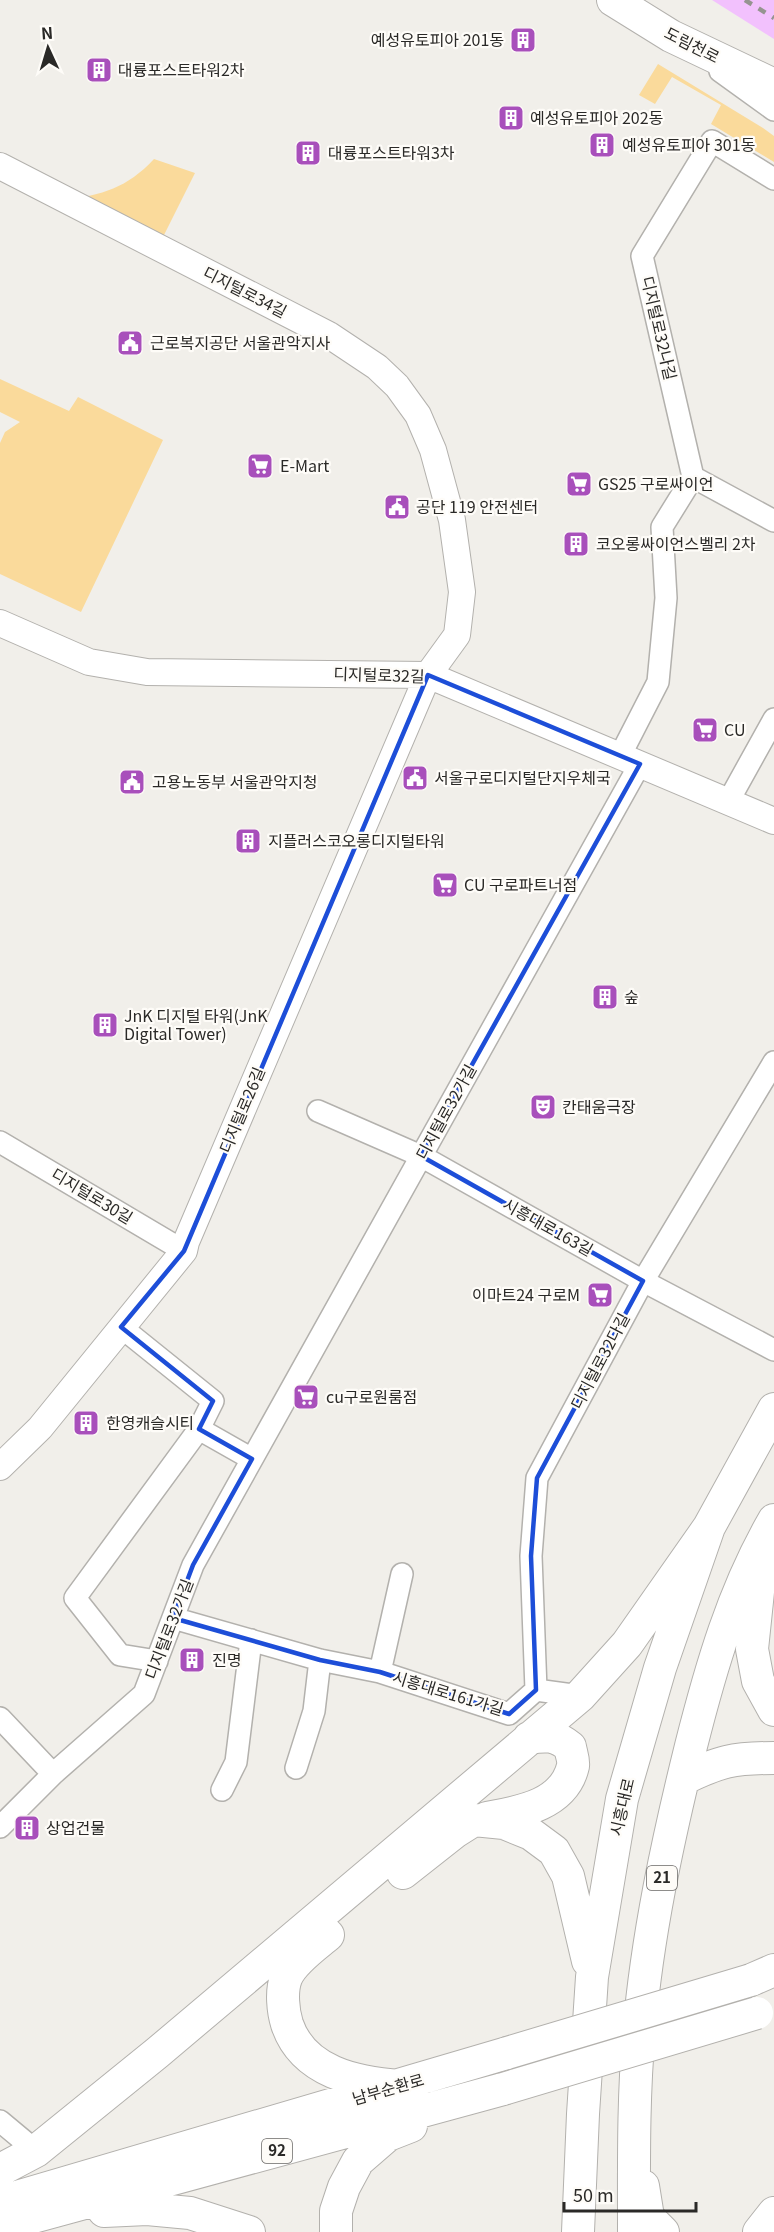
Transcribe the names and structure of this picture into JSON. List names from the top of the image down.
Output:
{
  "streets": {
    "main road": [
      "도림천로",
      "시흥대로",
      "21",
      "남부순환로",
      "92"
    ],
    "street": [
      "디지털로34길",
      "디지털로32나길",
      "디지털로32길",
      "디지털로26길",
      "디지털로32가길",
      "디지털로30길",
      "시흥대로163길",
      "디지털로32다길",
      "시흥대로161가길"
    ]
  },
  "crossings": [
    ["디지털로34길", "디지털로32길"],
    ["디지털로34길", "디지털로26길"],
    ["디지털로32나길", "디지털로32가길"],
    ["디지털로32길", "디지털로26길"],
    ["디지털로32길", "디지털로32가길"],
    ["디지털로26길", "디지털로30길"],
    ["디지털로32가길", "시흥대로163길"],
    ["디지털로32가길", "시흥대로161가길"],
    ["시흥대로163길", "디지털로32다길"],
    ["디지털로32다길", "시흥대로161가길"]
  ],
  "places": {
    "building": [
      "예성유토피아 201동",
      "대륭포스트타워2차",
      "예성유토피아 202동",
      "예성유토피아 301동",
      "대륭포스트타워3차",
      "코오롱싸이언스벨리 2차",
      "지플러스코오롱디지털타워",
      "숲",
      "JnK 디지털 타워(JnK Digital Tower)",
      "한영캐슬시티",
      "진명",
      "상업건물"
    ],
    "public building": [
      "근로복지공단 서울관악지사",
      "공단 119 안전센터",
      "서울구로디지털단지우체국",
      "고용노동부 서울관악지청"
    ],
    "supermarket": [
      "E-Mart",
      "GS25 구로싸이언",
      "CU",
      "CU 구로파트너점",
      "이마트24 구로M",
      "cu구로원룸점"
    ],
    "theatre": ["칸태움극장"]
  },
  "scale_bar": "50 m",
  "north": "top"
}
